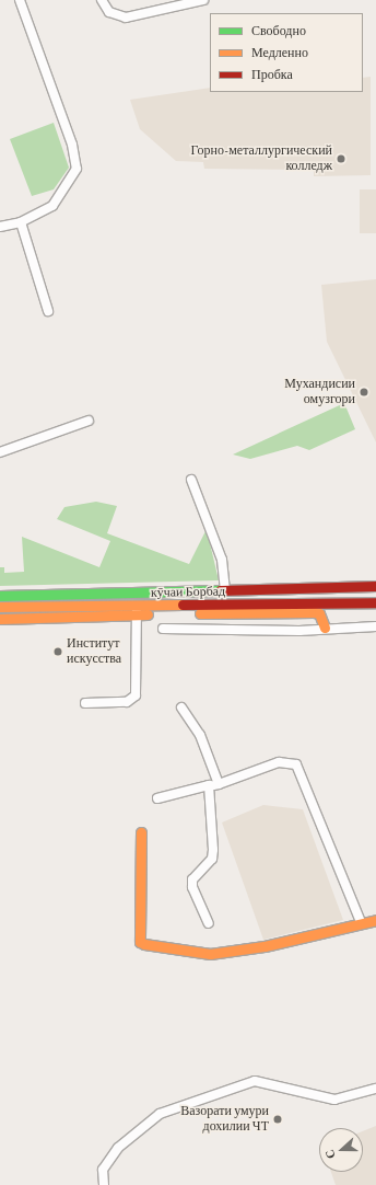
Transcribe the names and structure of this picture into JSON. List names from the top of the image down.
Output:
{
  "streets": {
    "main road": ["кӯчаи Борбад"]
  },
  "places": [
    "Горно-металлургический колледж",
    "Мухандисии омузгори",
    "Институт искусства",
    "Вазорати умури дохилии ЧТ"
  ],
  "legend": ["Свободно", "Медленно", "Пробка"],
  "north": "left"
}
